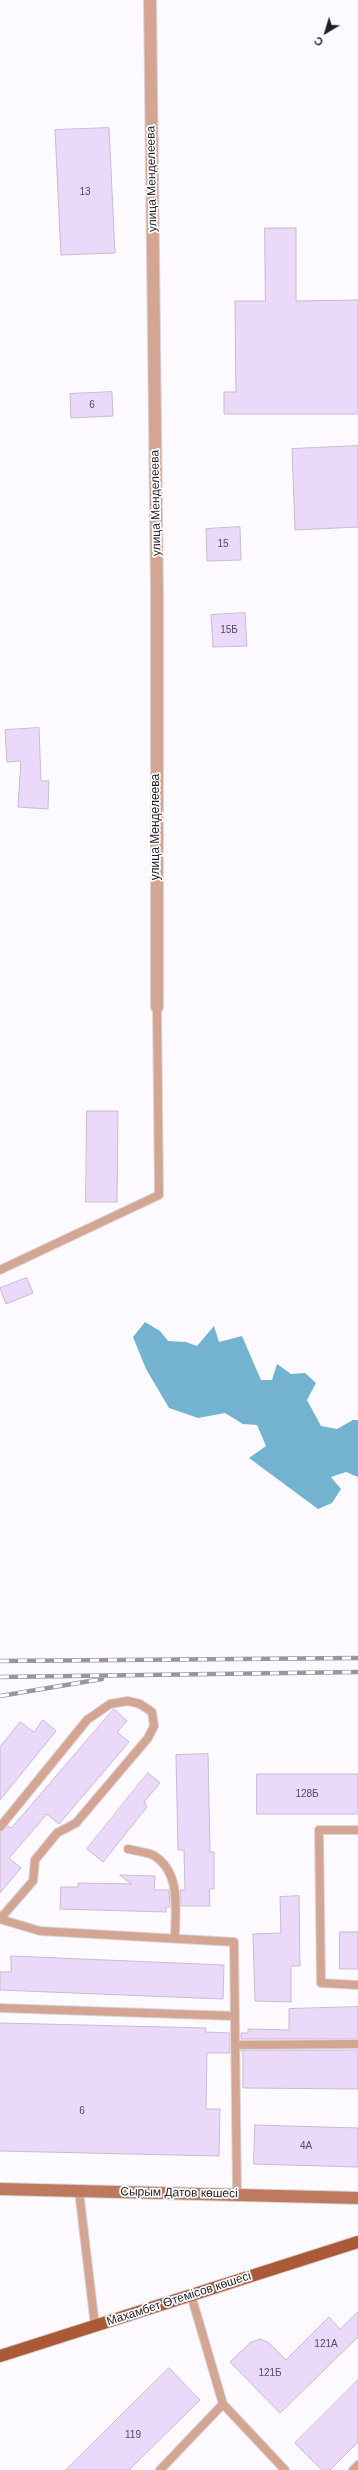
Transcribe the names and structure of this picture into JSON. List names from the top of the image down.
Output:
{
  "streets": {
    "main road": ["Сырым Датов көшесі", "Махамбет Өтемісов көшесі"],
    "street": ["улица Менделеева"]
  },
  "house_numbers": [
    "13",
    "6",
    "15",
    "15Б",
    "128Б",
    "6",
    "4А",
    "121А",
    "121Б",
    "119"
  ],
  "north": "bottom left"
}
